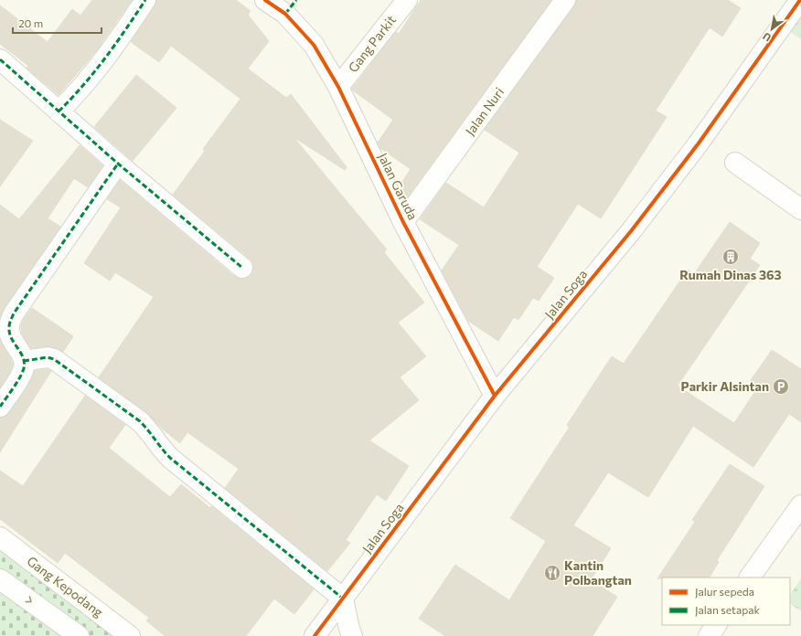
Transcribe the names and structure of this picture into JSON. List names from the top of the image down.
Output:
{
  "streets": {
    "street": [
      "Gang Parkit",
      "Jalan Nuri",
      "Jalan Garuda",
      "Jalan Soga",
      "Gang Kepodang"
    ]
  },
  "crossings": [
    ["Gang Parkit", "Jalan Garuda"],
    ["Jalan Nuri", "Jalan Garuda"],
    ["Jalan Garuda", "Jalan Soga"]
  ],
  "places": {
    "building": ["Rumah Dinas 363"],
    "parking": ["Parkir Alsintan"],
    "restaurant": ["Kantin Polbangtan"]
  },
  "legend": ["Jalur sepeda", "Jalan setapak"],
  "scale_bar": "20 m",
  "north": "bottom left"
}
